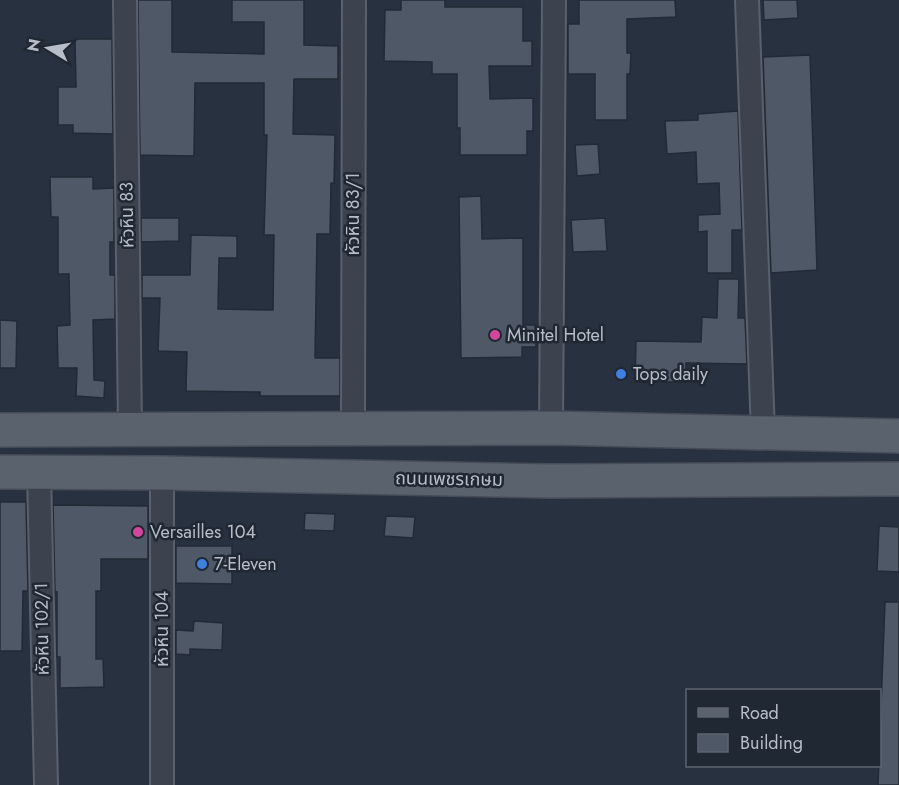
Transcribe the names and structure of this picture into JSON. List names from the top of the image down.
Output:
{
  "streets": {
    "main road": ["ถนนเพชรเกษม"],
    "street": [
      "หัวหิน 83/1",
      "หัวหิน 83",
      "หัวหิน 102/1",
      "หัวหิน 104"
    ]
  },
  "crossings": [
    ["ถนนเพชรเกษม", "หัวหิน 102/1"],
    ["ถนนเพชรเกษม", "หัวหิน 104"]
  ],
  "places": [
    "Minitel Hotel",
    "Tops daily",
    "Versailles 104",
    "7-Eleven"
  ],
  "legend": ["Road", "Building"],
  "north": "left"
}
